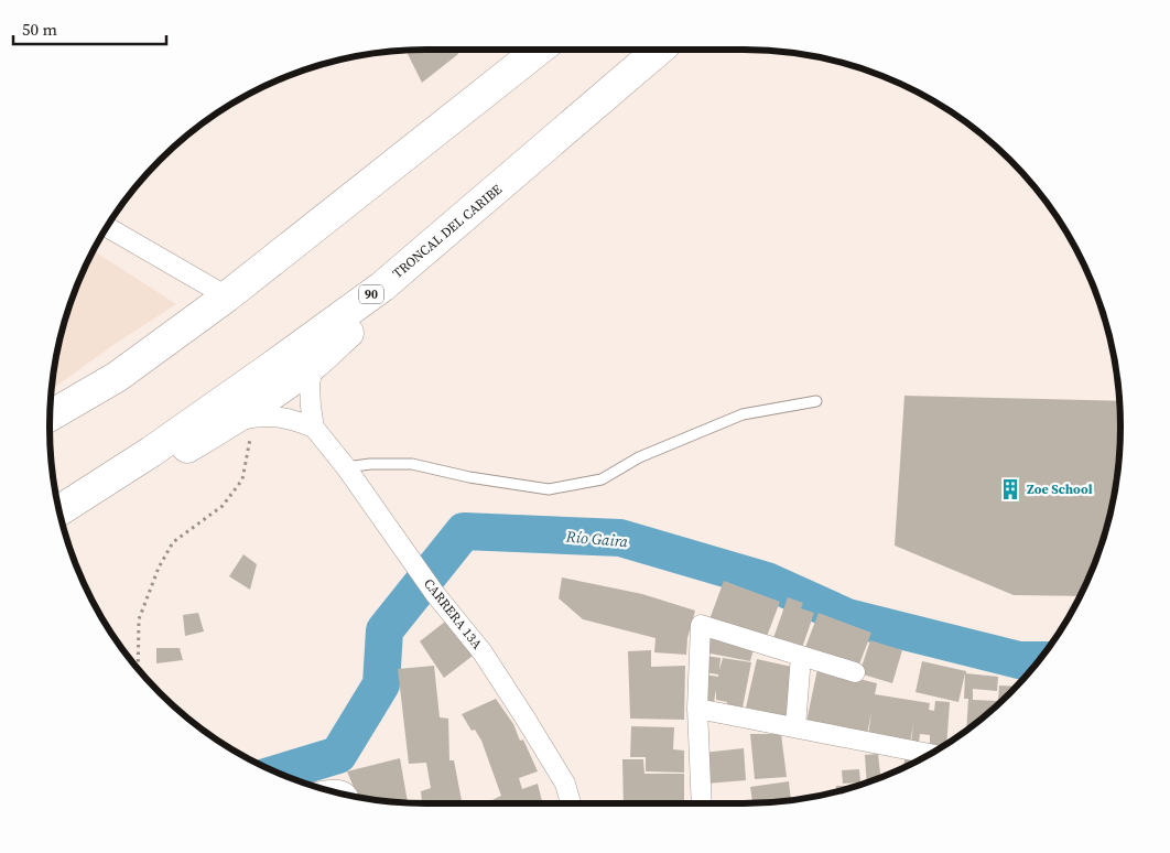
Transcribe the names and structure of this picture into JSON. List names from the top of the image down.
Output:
{
  "streets": {
    "highway": ["TRONCAL DEL CARIBE", "90"],
    "street": ["CARRERA 13A"]
  },
  "water": ["Río Gaira"],
  "places": {
    "building": ["Zoe School"]
  },
  "scale_bar": "50 m"
}
